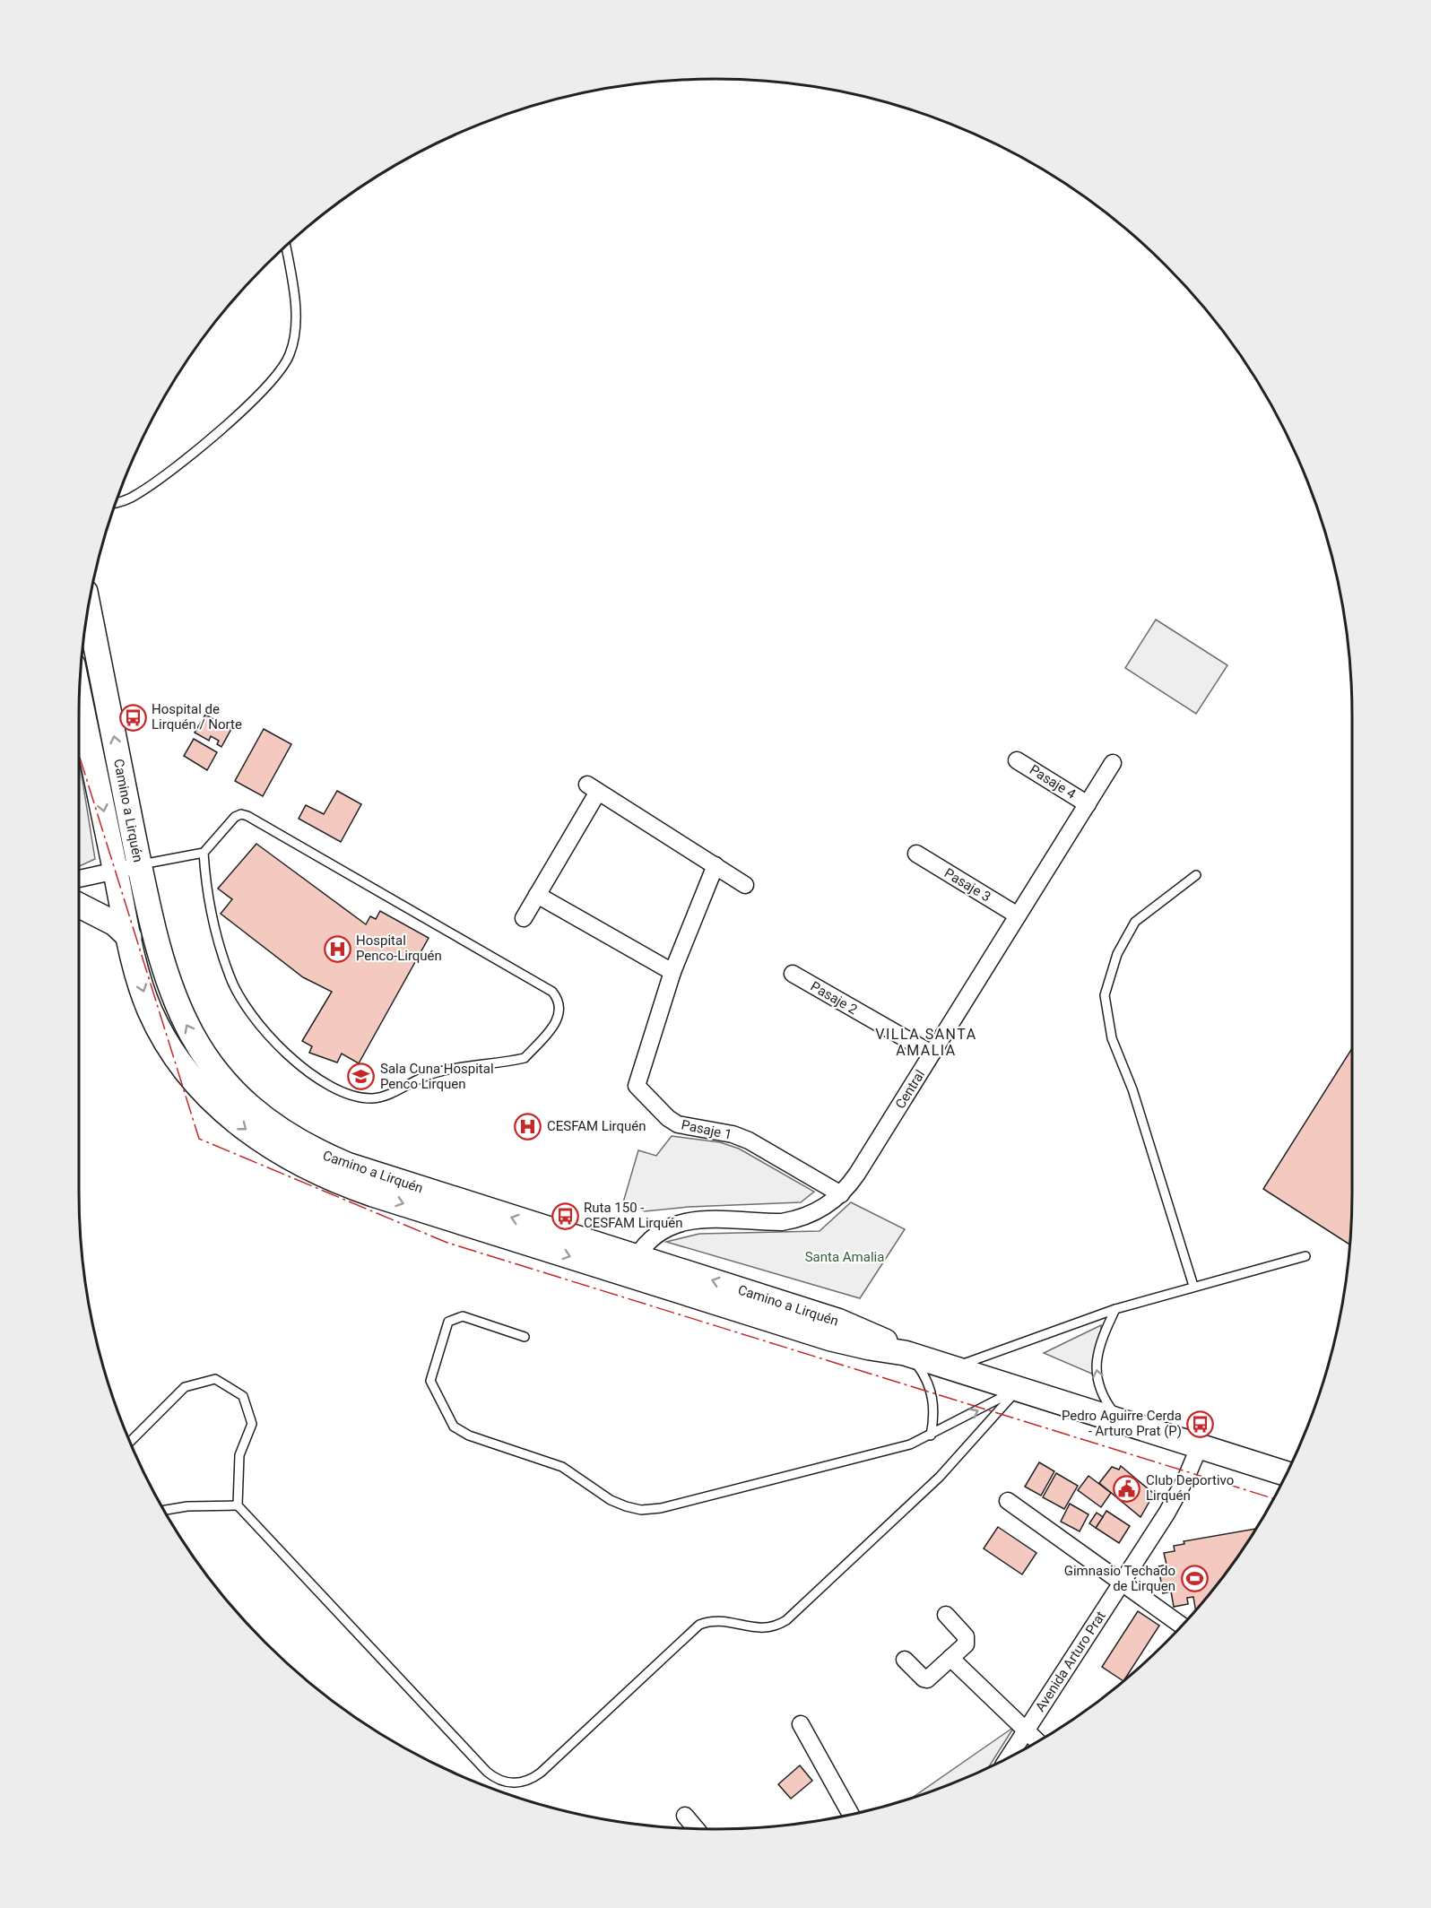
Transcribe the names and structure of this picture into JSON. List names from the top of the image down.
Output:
{
  "streets": {
    "main road": ["Camino a Lirquén"],
    "street": [
      "Pasaje 4",
      "Pasaje 3",
      "Pasaje 2",
      "Central",
      "Pasaje 1",
      "Avenida Arturo Prat"
    ]
  },
  "crossings": [
    ["Pasaje 4", "Central"],
    ["Camino a Lirquén", "Central"],
    ["Camino a Lirquén", "Avenida Arturo Prat"],
    ["Pasaje 3", "Central"],
    ["Pasaje 2", "Central"],
    ["Central", "Pasaje 1"]
  ],
  "districts": ["VILLA SANTA AMALIA"],
  "parks": ["Santa Amalia"],
  "places": {
    "bus stop": ["Hospital de Lirquén / Norte", "Ruta 150 - CESFAM Lirquén", "Pedro Aguirre Cerda - Arturo Prat (P)"],
    "hospital": ["Hospital Penco-Lirquén", "CESFAM Lirquén"],
    "school or university": ["Sala Cuna Hospital Penco Lirquen"],
    "public building": ["Club Deportivo Lirquén"],
    "sports": ["Gimnasio Techado de Lirquen"]
  }
}
